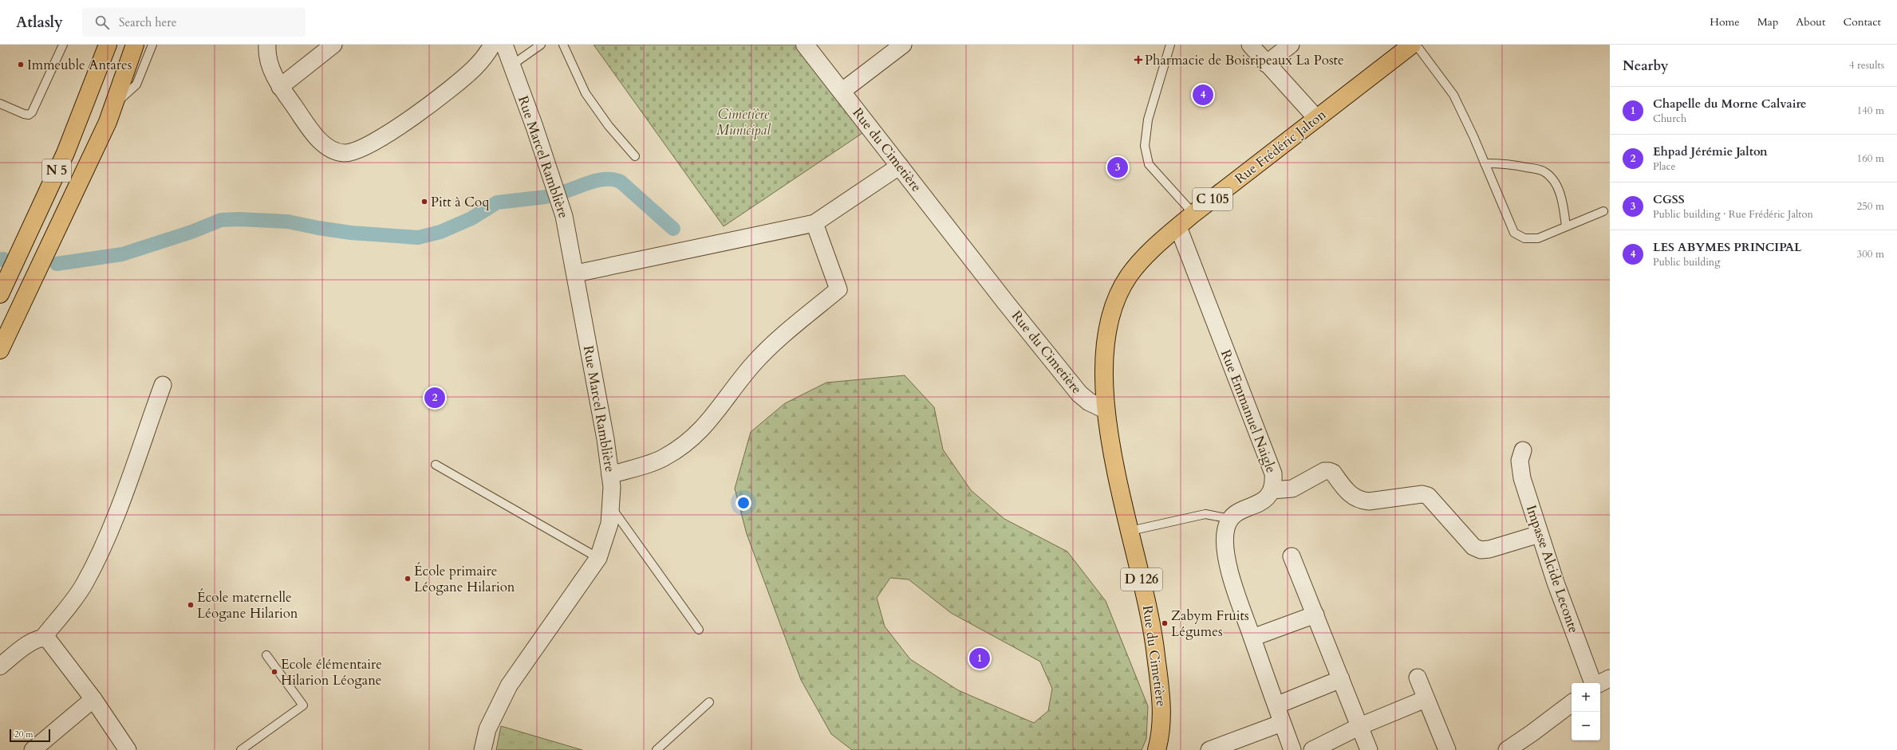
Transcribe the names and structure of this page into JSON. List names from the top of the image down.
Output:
{
  "streets": {
    "main road": [
      "Rue Frédéric Jalton",
      "Rue du Cimetière",
      "N 5",
      "C 105",
      "D 126"
    ],
    "street": ["Rue Marcel Ramblière", "Rue Emmanuel Naigle", "Impasse Alcide Leconte"]
  },
  "crossings": [
    ["Rue Frédéric Jalton", "Rue du Cimetière"],
    ["Rue Frédéric Jalton", "Rue Emmanuel Naigle"]
  ],
  "parks": ["Cimetière Municipal"],
  "places": {
    "health": ["Pharmacie de Boisripeaux La Poste"],
    "other": [
      "Immeuble Antares",
      "Pitt à Coq",
      "École primaire Léogane Hilarion",
      "École maternelle Léogane Hilarion",
      "Zabym Fruits Légumes",
      "Ecole élémentaire Hilarion Léogane"
    ]
  },
  "scale_bar": "20 m",
  "page": {
    "header": "Atlasly",
    "search": "Search here",
    "nav": [
      "Home",
      "Map",
      "About",
      "Contact"
    ],
    "heading": ["Nearby", "4 results"],
    "pins": [
      "4",
      "3",
      "2",
      "1"
    ],
    "list": [
      {
        "mark": "1",
        "name": "Chapelle du Morne Calvaire",
        "note": "Church",
        "value": "140 m"
      },
      {
        "mark": "2",
        "name": "Ehpad Jérémie Jalton",
        "note": "Place",
        "value": "160 m"
      },
      {
        "mark": "3",
        "name": "CGSS",
        "note": "Public building · Rue Frédéric Jalton",
        "value": "250 m"
      },
      {
        "mark": "4",
        "name": "LES ABYMES PRINCIPAL",
        "note": "Public building",
        "value": "300 m"
      }
    ],
    "map_buttons": ["+", "−"],
    "scale": "20 m"
  }
}
